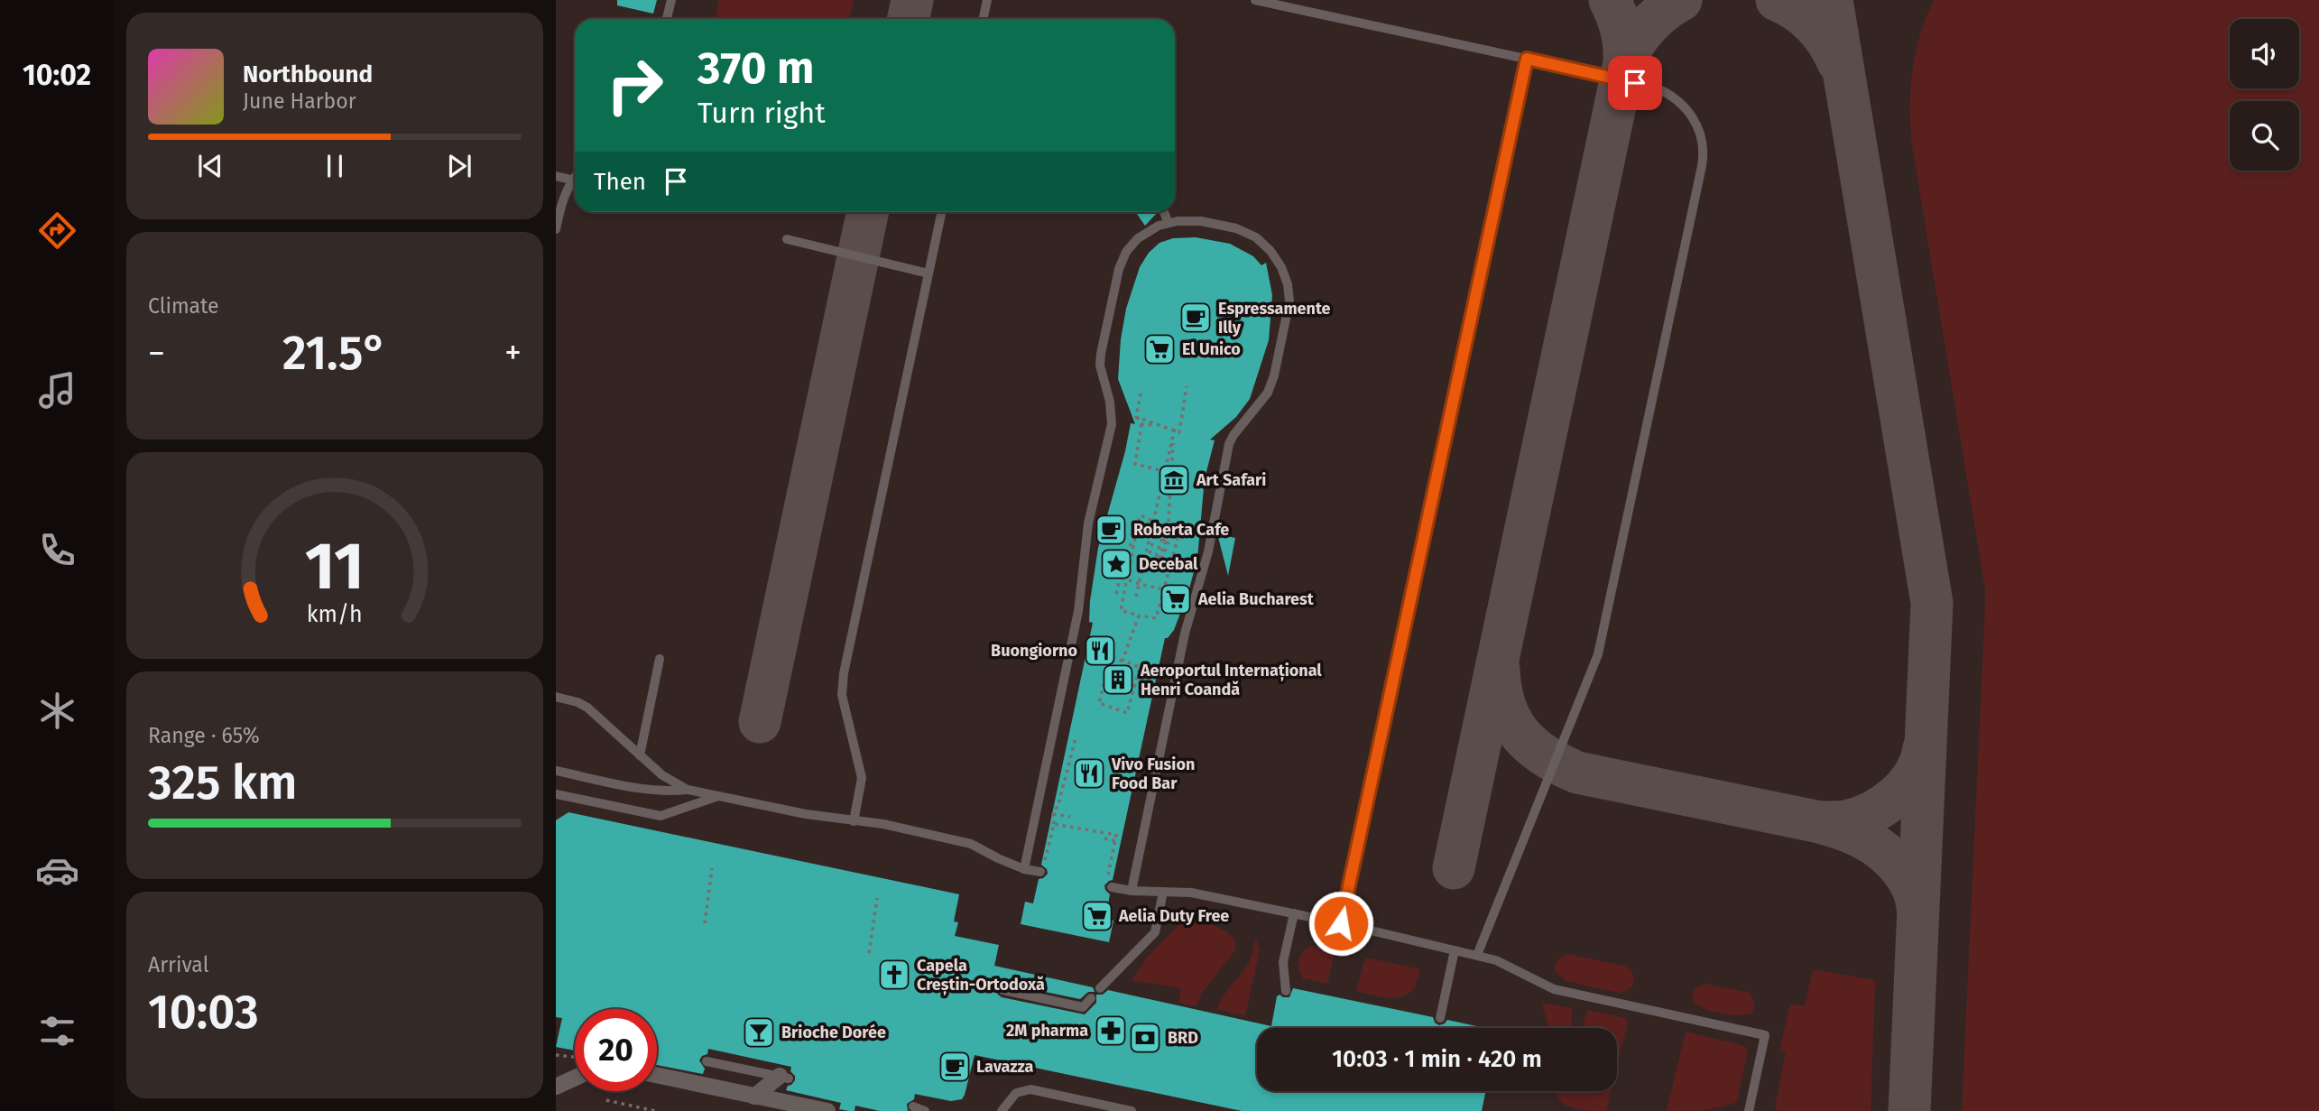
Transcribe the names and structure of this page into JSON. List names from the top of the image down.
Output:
{
  "places": {
    "cafe": ["Espressamente Illy", "Roberta Cafe", "Lavazza"],
    "supermarket": ["El Unico", "Aelia Bucharest", "Aelia Duty Free"],
    "museum": ["Art Safari"],
    "place": ["Decebal"],
    "restaurant": ["Buongiorno", "Vivo Fusion Food Bar"],
    "building": ["Aeroportul Internațional Henri Coandă"],
    "church": ["Capela Creștin-Ortodoxă"],
    "pharmacy": ["2M pharma"],
    "bar": ["Brioche Dorée"],
    "bank": ["BRD"]
  },
  "page": {
    "tabs": "10:02",
    "turn": ["370 m", "Turn right"],
    "song": ["Northbound", "June Harbor"],
    "then": "Then",
    "tile": [
      "Climate",
      ["Range · 65%", "325 km"],
      ["Arrival", "10:03"]
    ],
    "heat": ["−", "21.5°", "+"],
    "limit": "20",
    "trip": "10:03 · 1 min · 420 m",
    "gauge": ["11", "km/h"]
  }
}
